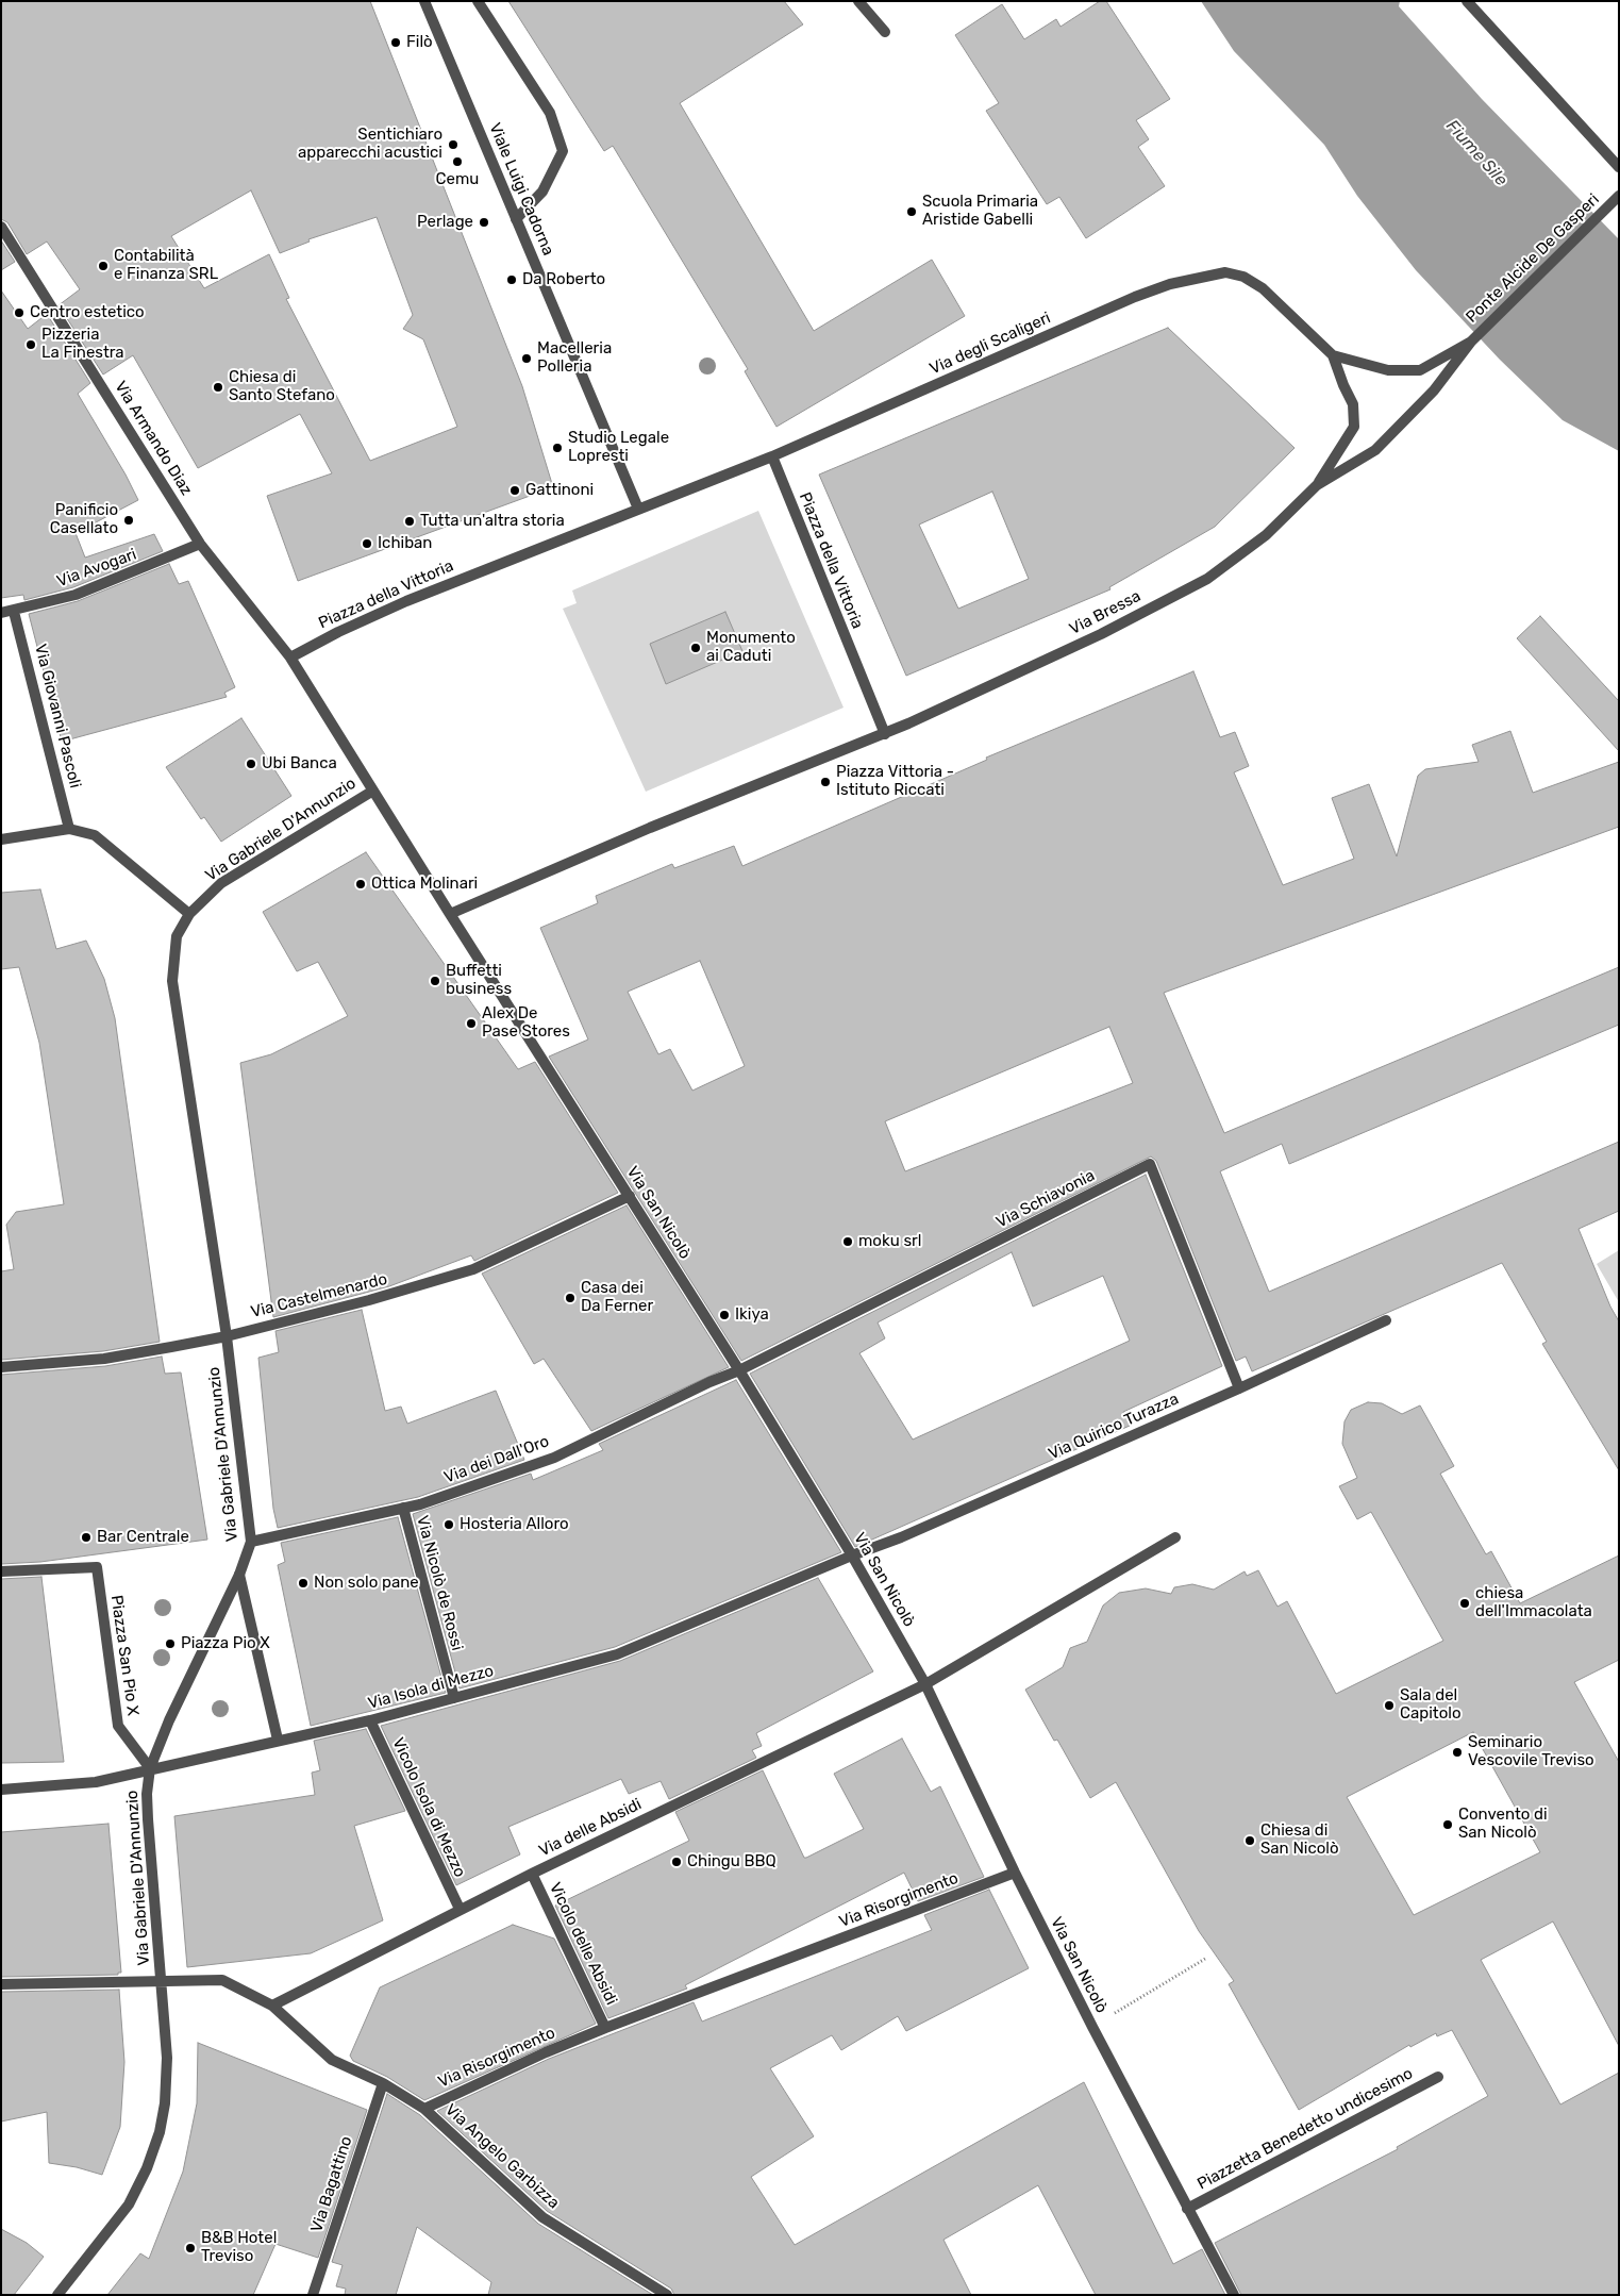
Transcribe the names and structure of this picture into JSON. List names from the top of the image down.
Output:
{
  "streets": {
    "street": [
      "Viale Luigi Cadorna",
      "Ponte Alcide De Gasperi",
      "Via degli Scaligeri",
      "Via Armando Diaz",
      "Piazza della Vittoria",
      "Via Avogari",
      "Via Bressa",
      "Via Giovanni Pascoli",
      "Via Gabriele D'Annunzio",
      "Via Schiavonia",
      "Via San Nicolò",
      "Via Castelmenardo",
      "Via Quirico Turazza",
      "Via dei Dall'Oro",
      "Via Nicolò de Rossi",
      "Piazza San Pio X",
      "Via Isola di Mezzo",
      "Vicolo Isola di Mezzo",
      "Via delle Absidi",
      "Via Risorgimento",
      "Vicolo delle Absidi",
      "Piazzetta Benedetto undicesimo",
      "Via Angelo Garbizza",
      "Via Bagattino"
    ]
  },
  "crossings": [
    ["Viale Luigi Cadorna", "Piazza della Vittoria"],
    ["Via degli Scaligeri", "Piazza della Vittoria"],
    ["Via Armando Diaz", "Piazza della Vittoria"],
    ["Via Armando Diaz", "Via Avogari"],
    ["Piazza della Vittoria", "Via Bressa"],
    ["Via Avogari", "Via Giovanni Pascoli"],
    ["Via Gabriele D'Annunzio", "Via Castelmenardo"],
    ["Via Gabriele D'Annunzio", "Via dei Dall'Oro"],
    ["Via Gabriele D'Annunzio", "Piazza San Pio X"],
    ["Via Gabriele D'Annunzio", "Via Isola di Mezzo"],
    ["Via Schiavonia", "Via San Nicolò"],
    ["Via Schiavonia", "Via Quirico Turazza"],
    ["Via Schiavonia", "Via dei Dall'Oro"],
    ["Via San Nicolò", "Via Castelmenardo"],
    ["Via San Nicolò", "Via Quirico Turazza"],
    ["Via San Nicolò", "Via dei Dall'Oro"],
    ["Via San Nicolò", "Via Isola di Mezzo"],
    ["Via San Nicolò", "Via delle Absidi"],
    ["Via San Nicolò", "Via Risorgimento"],
    ["Via San Nicolò", "Piazzetta Benedetto undicesimo"],
    ["Via Quirico Turazza", "Via Isola di Mezzo"],
    ["Via dei Dall'Oro", "Via Nicolò de Rossi"],
    ["Via Nicolò de Rossi", "Via Isola di Mezzo"],
    ["Piazza San Pio X", "Via Isola di Mezzo"],
    ["Via Isola di Mezzo", "Vicolo Isola di Mezzo"],
    ["Vicolo Isola di Mezzo", "Via delle Absidi"],
    ["Via delle Absidi", "Vicolo delle Absidi"],
    ["Via Risorgimento", "Vicolo delle Absidi"],
    ["Via Risorgimento", "Via Angelo Garbizza"]
  ],
  "water": ["Fiume Sile"],
  "places": [
    "Filò",
    "Sentichiaro apparecchi acustici",
    "Cemu",
    "Scuola Primaria Aristide Gabelli",
    "Perlage",
    "Contabilità e Finanza SRL",
    "Da Roberto",
    "Centro estetico",
    "Pizzeria La Finestra",
    "Macelleria Polleria",
    "Chiesa di Santo Stefano",
    "Studio Legale Lopresti",
    "Gattinoni",
    "Panificio Casellato",
    "Tutta un'altra storia",
    "Ichiban",
    "Monumento ai Caduti",
    "Ubi Banca",
    "Piazza Vittoria - Istituto Riccati",
    "Ottica Molinari",
    "Buffetti business",
    "Alex De Pase Stores",
    "moku srl",
    "Casa dei Da Ferner",
    "Ikiya",
    "Hosteria Alloro",
    "Bar Centrale",
    "Non solo pane",
    "chiesa dell'Immacolata",
    "Piazza Pio X",
    "Sala del Capitolo",
    "Seminario Vescovile Treviso",
    "Convento di San Nicolò",
    "Chiesa di San Nicolò",
    "Chingu BBQ",
    "B&B Hotel Treviso"
  ]
}
